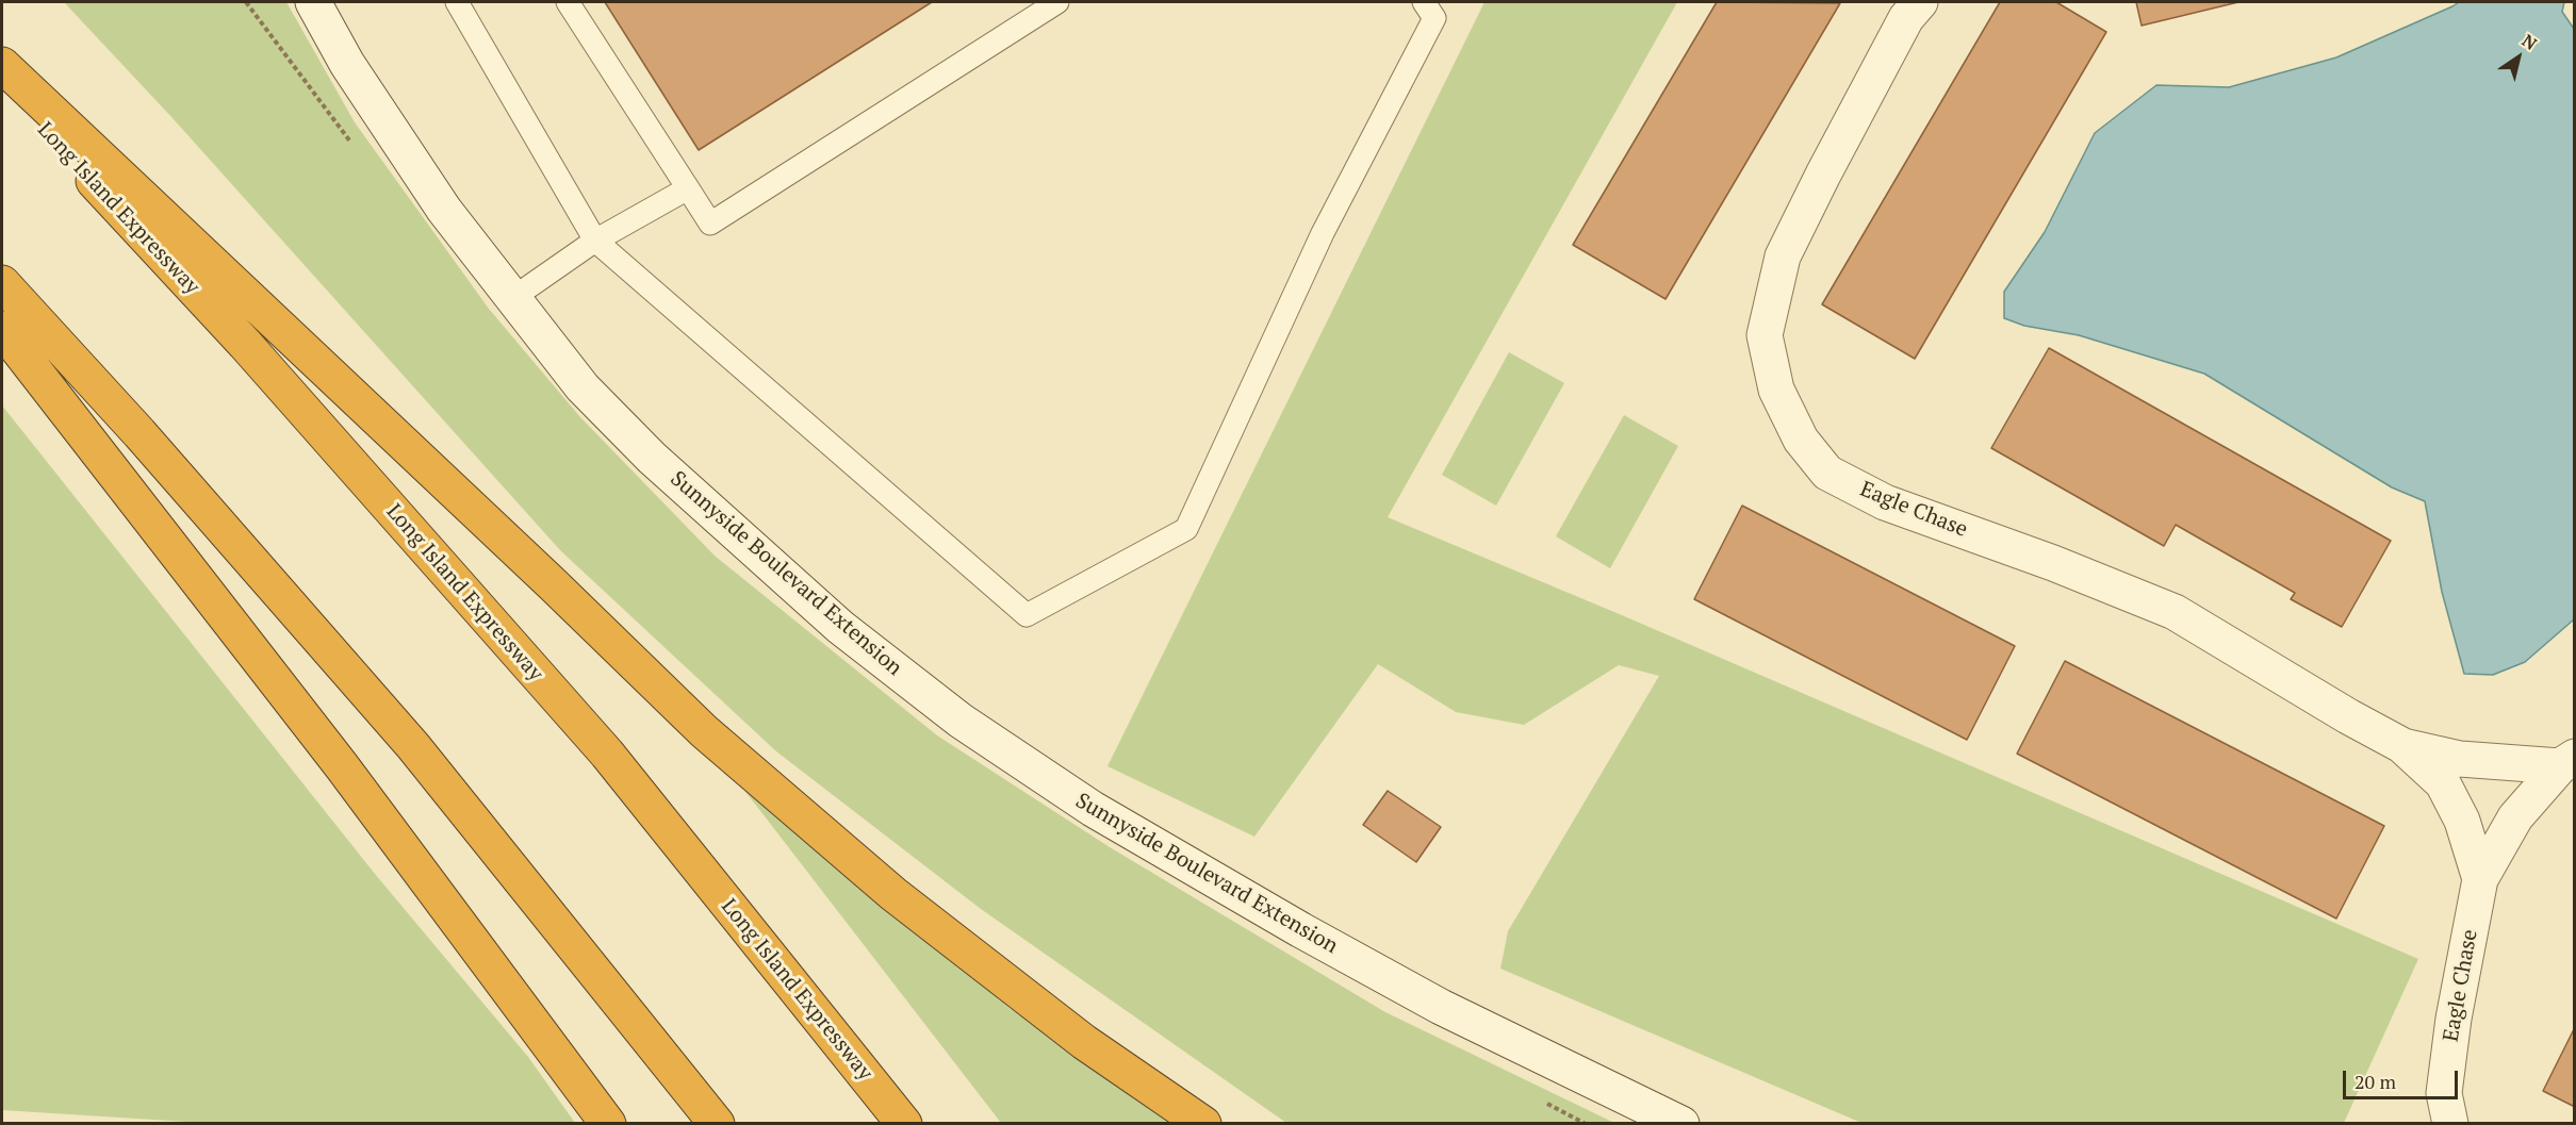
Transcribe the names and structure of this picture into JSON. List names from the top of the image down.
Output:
{
  "streets": {
    "highway": ["Long Island Expressway"],
    "street": ["Eagle Chase", "Sunnyside Boulevard Extension"]
  },
  "scale_bar": "20 m",
  "north": "top right"
}
